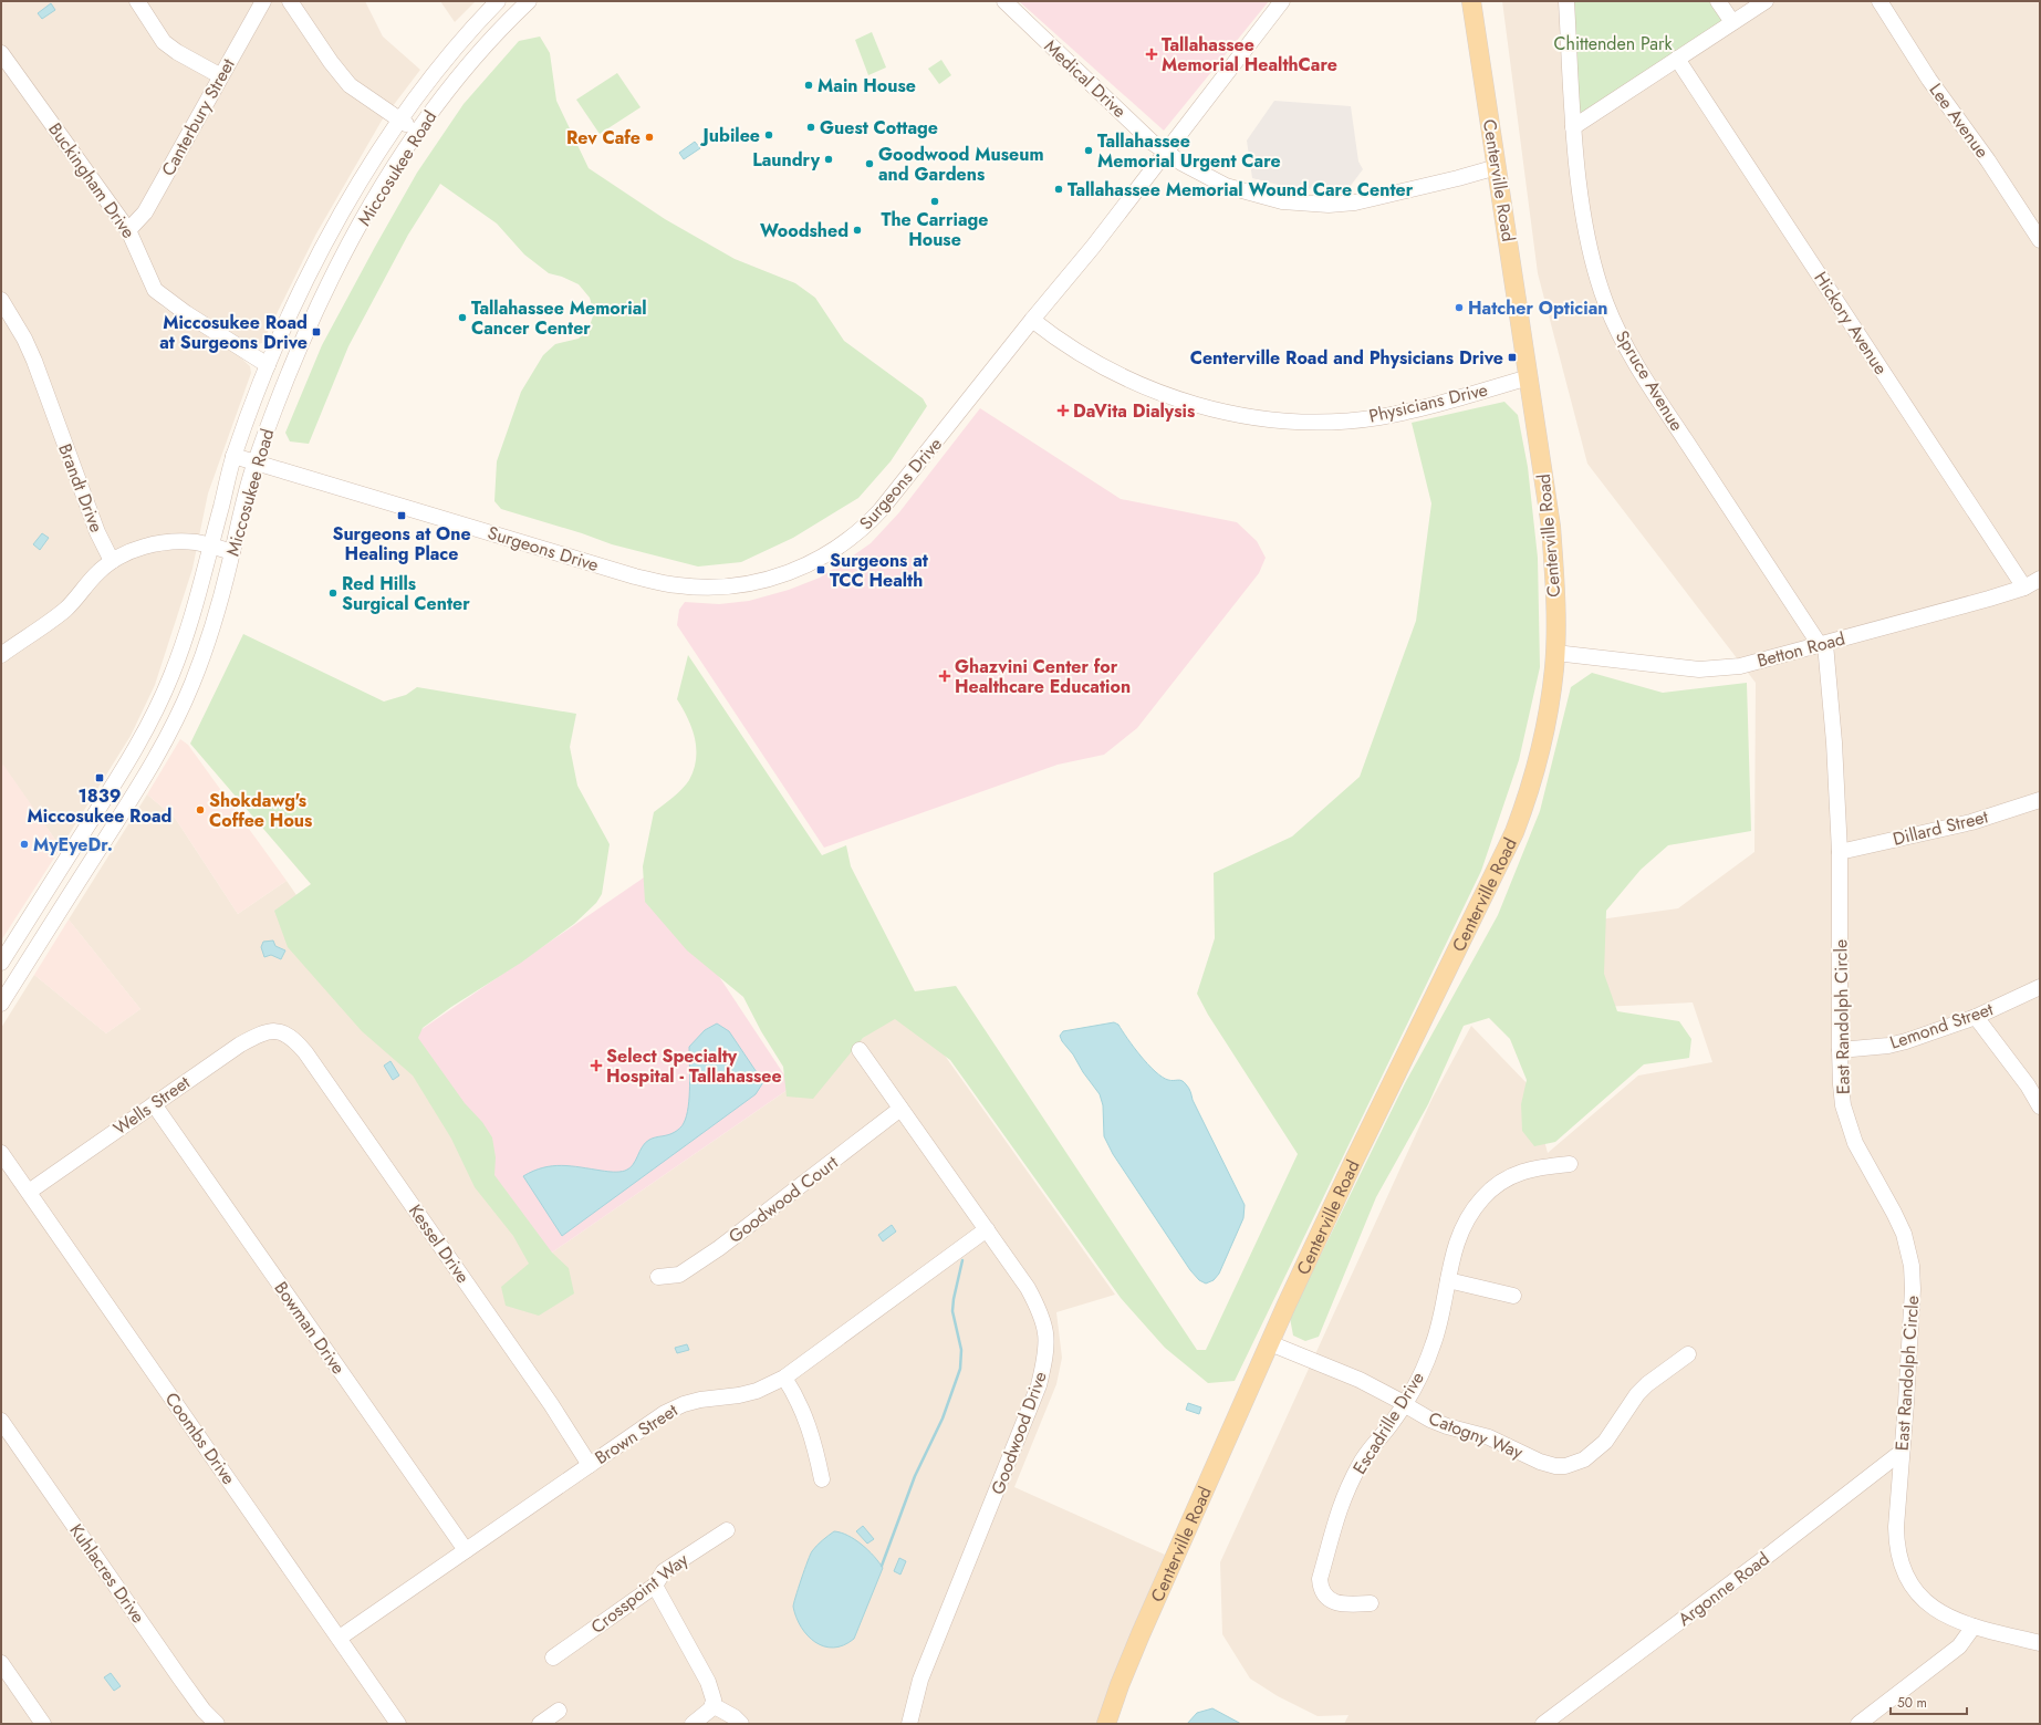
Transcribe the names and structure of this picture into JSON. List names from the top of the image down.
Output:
{
  "streets": {
    "main road": ["Centerville Road"],
    "street": [
      "Medical Drive",
      "Canterbury Street",
      "Lee Avenue",
      "Miccosukee Road",
      "Buckingham Drive",
      "Hickory Avenue",
      "Spruce Avenue",
      "Physicians Drive",
      "Surgeons Drive",
      "Brandt Drive",
      "Betton Road",
      "Dillard Street",
      "East Randolph Circle",
      "Lemond Street",
      "Wells Street",
      "Goodwood Court",
      "Kessel Drive",
      "Bowman Drive",
      "Escadrille Drive",
      "Goodwood Drive",
      "Brown Street",
      "Catogny Way",
      "Coombs Drive",
      "Kuhlacres Drive",
      "Argonne Road",
      "Crosspoint Way"
    ]
  },
  "crossings": [
    ["Medical Drive", "Centerville Road"],
    ["Medical Drive", "Surgeons Drive"],
    ["Canterbury Street", "Buckingham Drive"],
    ["Miccosukee Road", "Buckingham Drive"],
    ["Miccosukee Road", "Surgeons Drive"],
    ["Centerville Road", "Physicians Drive"],
    ["Centerville Road", "Betton Road"],
    ["Centerville Road", "Catogny Way"],
    ["Hickory Avenue", "Betton Road"],
    ["Spruce Avenue", "Betton Road"],
    ["Spruce Avenue", "East Randolph Circle"],
    ["Physicians Drive", "Surgeons Drive"],
    ["Betton Road", "East Randolph Circle"],
    ["Dillard Street", "East Randolph Circle"],
    ["East Randolph Circle", "Lemond Street"],
    ["East Randolph Circle", "Argonne Road"],
    ["Wells Street", "Kessel Drive"],
    ["Wells Street", "Bowman Drive"],
    ["Wells Street", "Coombs Drive"],
    ["Goodwood Court", "Goodwood Drive"],
    ["Kessel Drive", "Brown Street"],
    ["Bowman Drive", "Brown Street"],
    ["Escadrille Drive", "Catogny Way"],
    ["Goodwood Drive", "Brown Street"],
    ["Brown Street", "Coombs Drive"]
  ],
  "parks": ["Chittenden Park"],
  "places": {
    "health": [
      "Tallahassee Memorial HealthCare",
      "DaVita Dialysis",
      "Ghazvini Center for Healthcare Education",
      "Select Specialty Hospital - Tallahassee"
    ],
    "other": [
      "Main House",
      "Guest Cottage",
      "Jubilee",
      "Rev Cafe",
      "Tallahassee Memorial Urgent Care",
      "Laundry",
      "Goodwood Museum and Gardens",
      "Tallahassee Memorial Wound Care Center",
      "The Carriage House",
      "Woodshed",
      "Hatcher Optician",
      "Tallahassee Memorial Cancer Center",
      "Red Hills Surgical Center",
      "Shokdawg's Coffee Hous",
      "MyEyeDr."
    ],
    "transit": [
      "Miccosukee Road at Surgeons Drive",
      "Centerville Road and Physicians Drive",
      "Surgeons at One Healing Place",
      "Surgeons at TCC Health",
      "1839 Miccosukee Road"
    ]
  },
  "scale_bar": "50 m"
}
